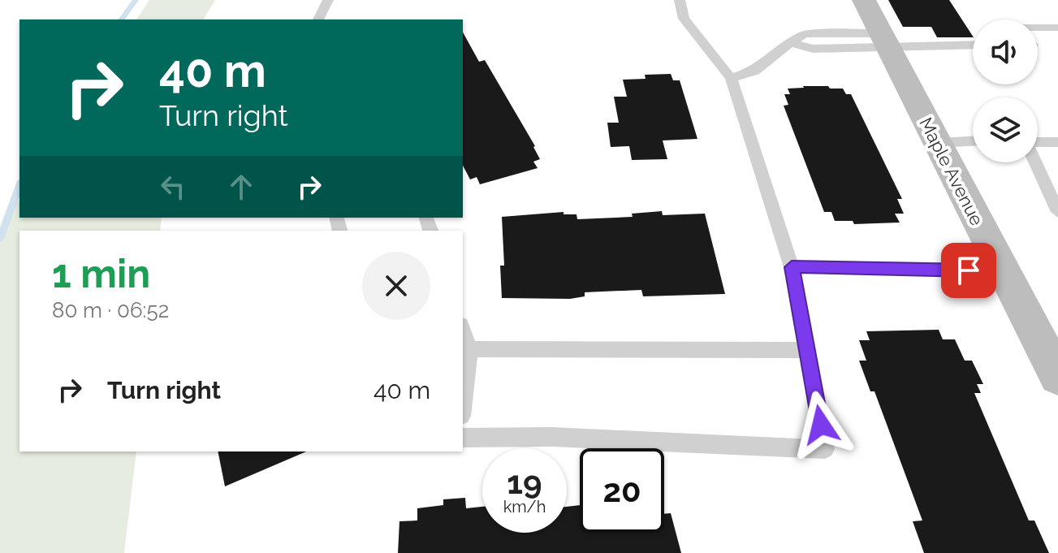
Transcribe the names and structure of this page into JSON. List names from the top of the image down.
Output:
{
  "streets": {
    "main road": ["Maple Avenue"]
  },
  "page": {
    "turn": ["40 m", "Turn right"],
    "heading": ["1 min", "80 m · 06:52"],
    "list": [
      {
        "name": "Turn right",
        "value": "40 m"
      }
    ],
    "speed": "19 km/h",
    "limit": "20"
  }
}
